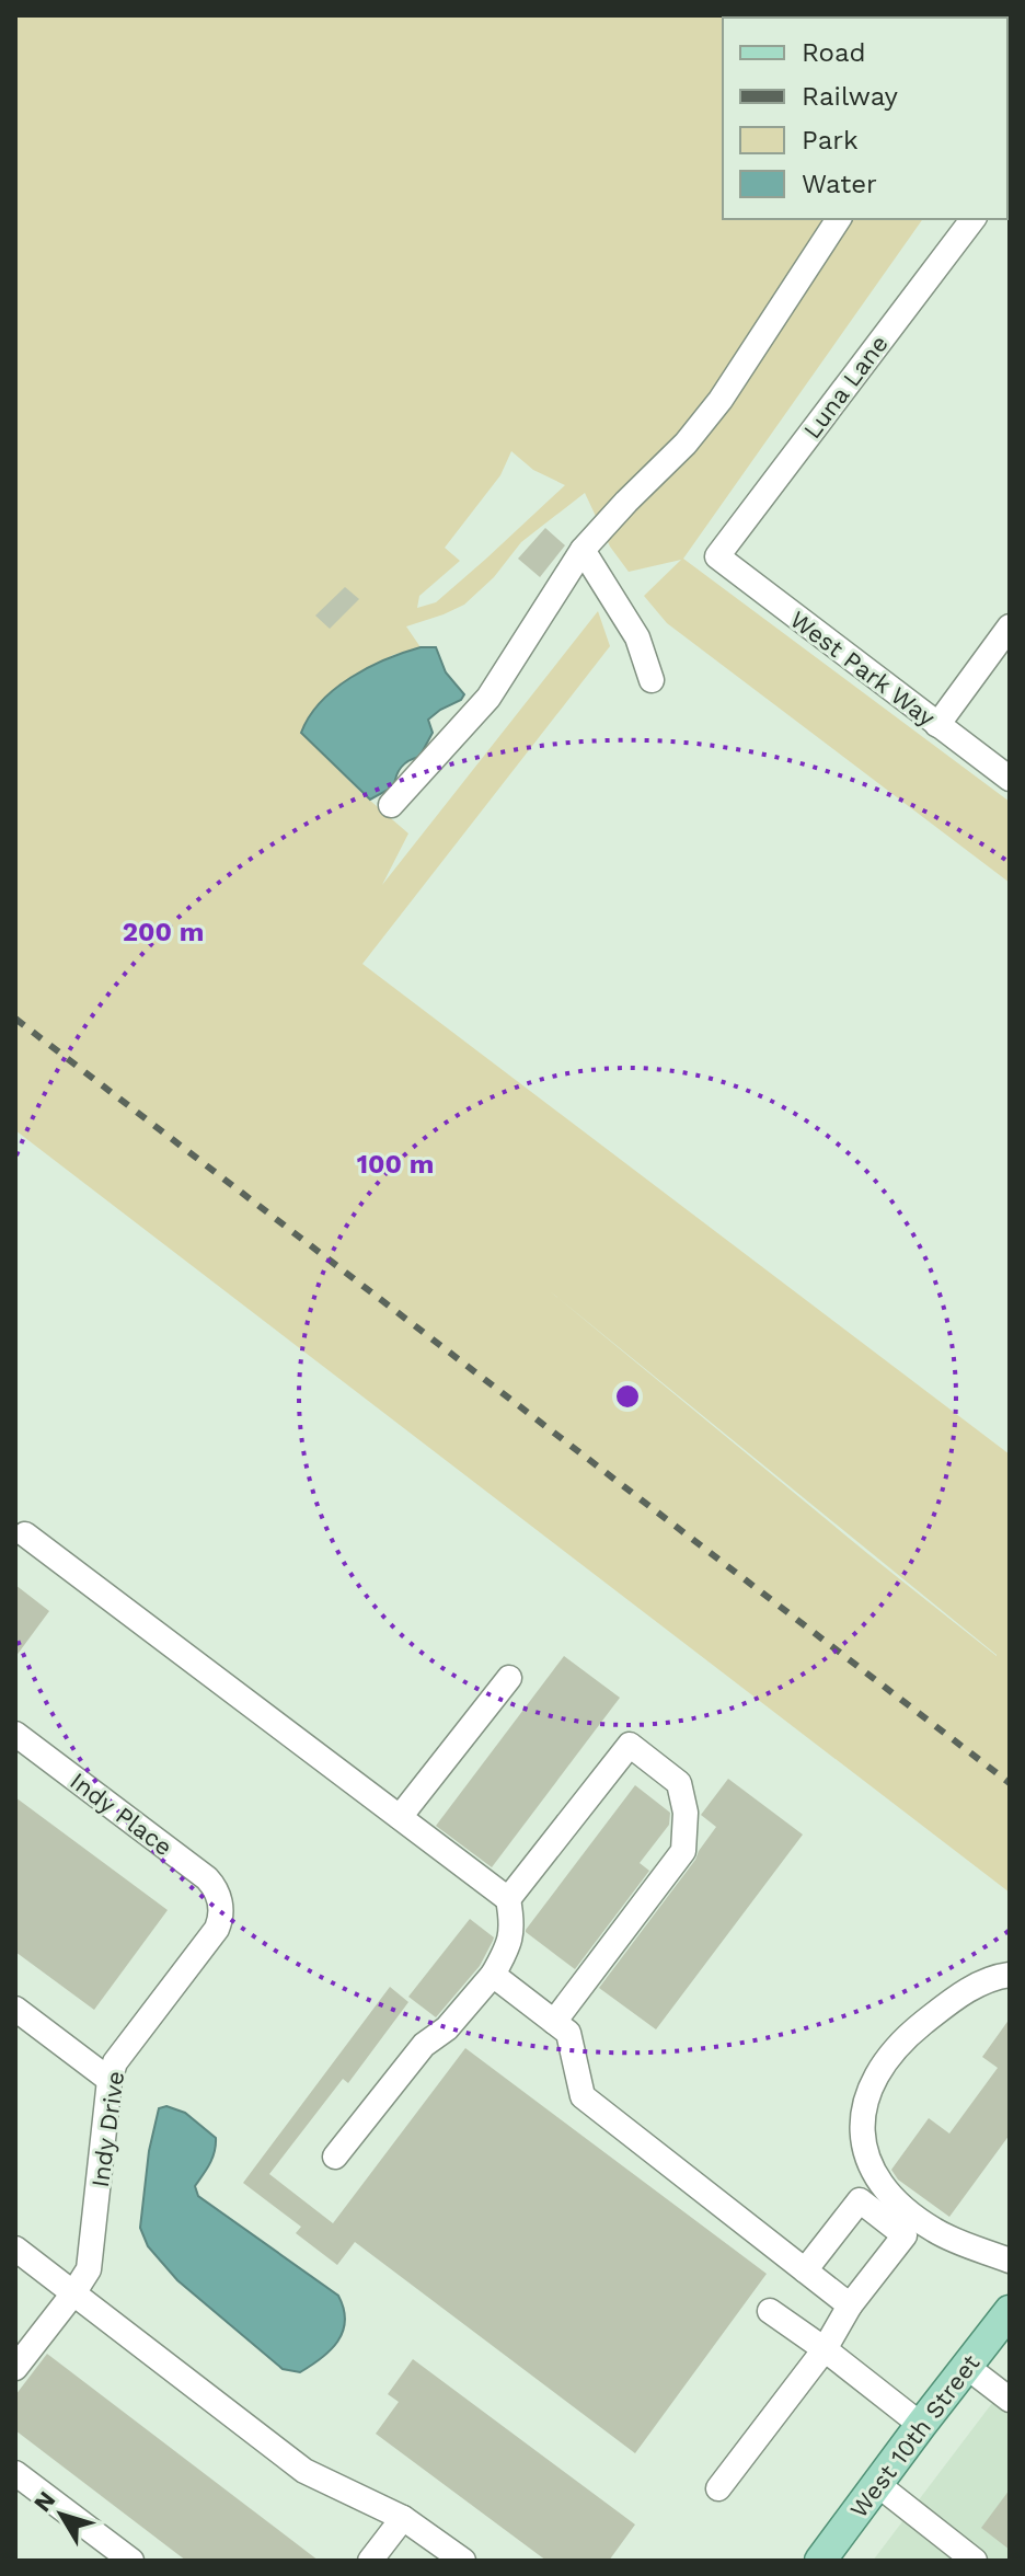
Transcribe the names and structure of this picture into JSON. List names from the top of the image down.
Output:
{
  "streets": {
    "main road": ["West 10th Street"],
    "street": [
      "Luna Lane",
      "West Park Way",
      "Indy Place",
      "Indy Drive"
    ]
  },
  "crossings": [
    ["Luna Lane", "West Park Way"],
    ["Indy Place", "Indy Drive"]
  ],
  "legend": [
    "Road",
    "Railway",
    "Park",
    "Water"
  ],
  "north": "top left",
  "rings": ["200 m", "100 m"]
}
